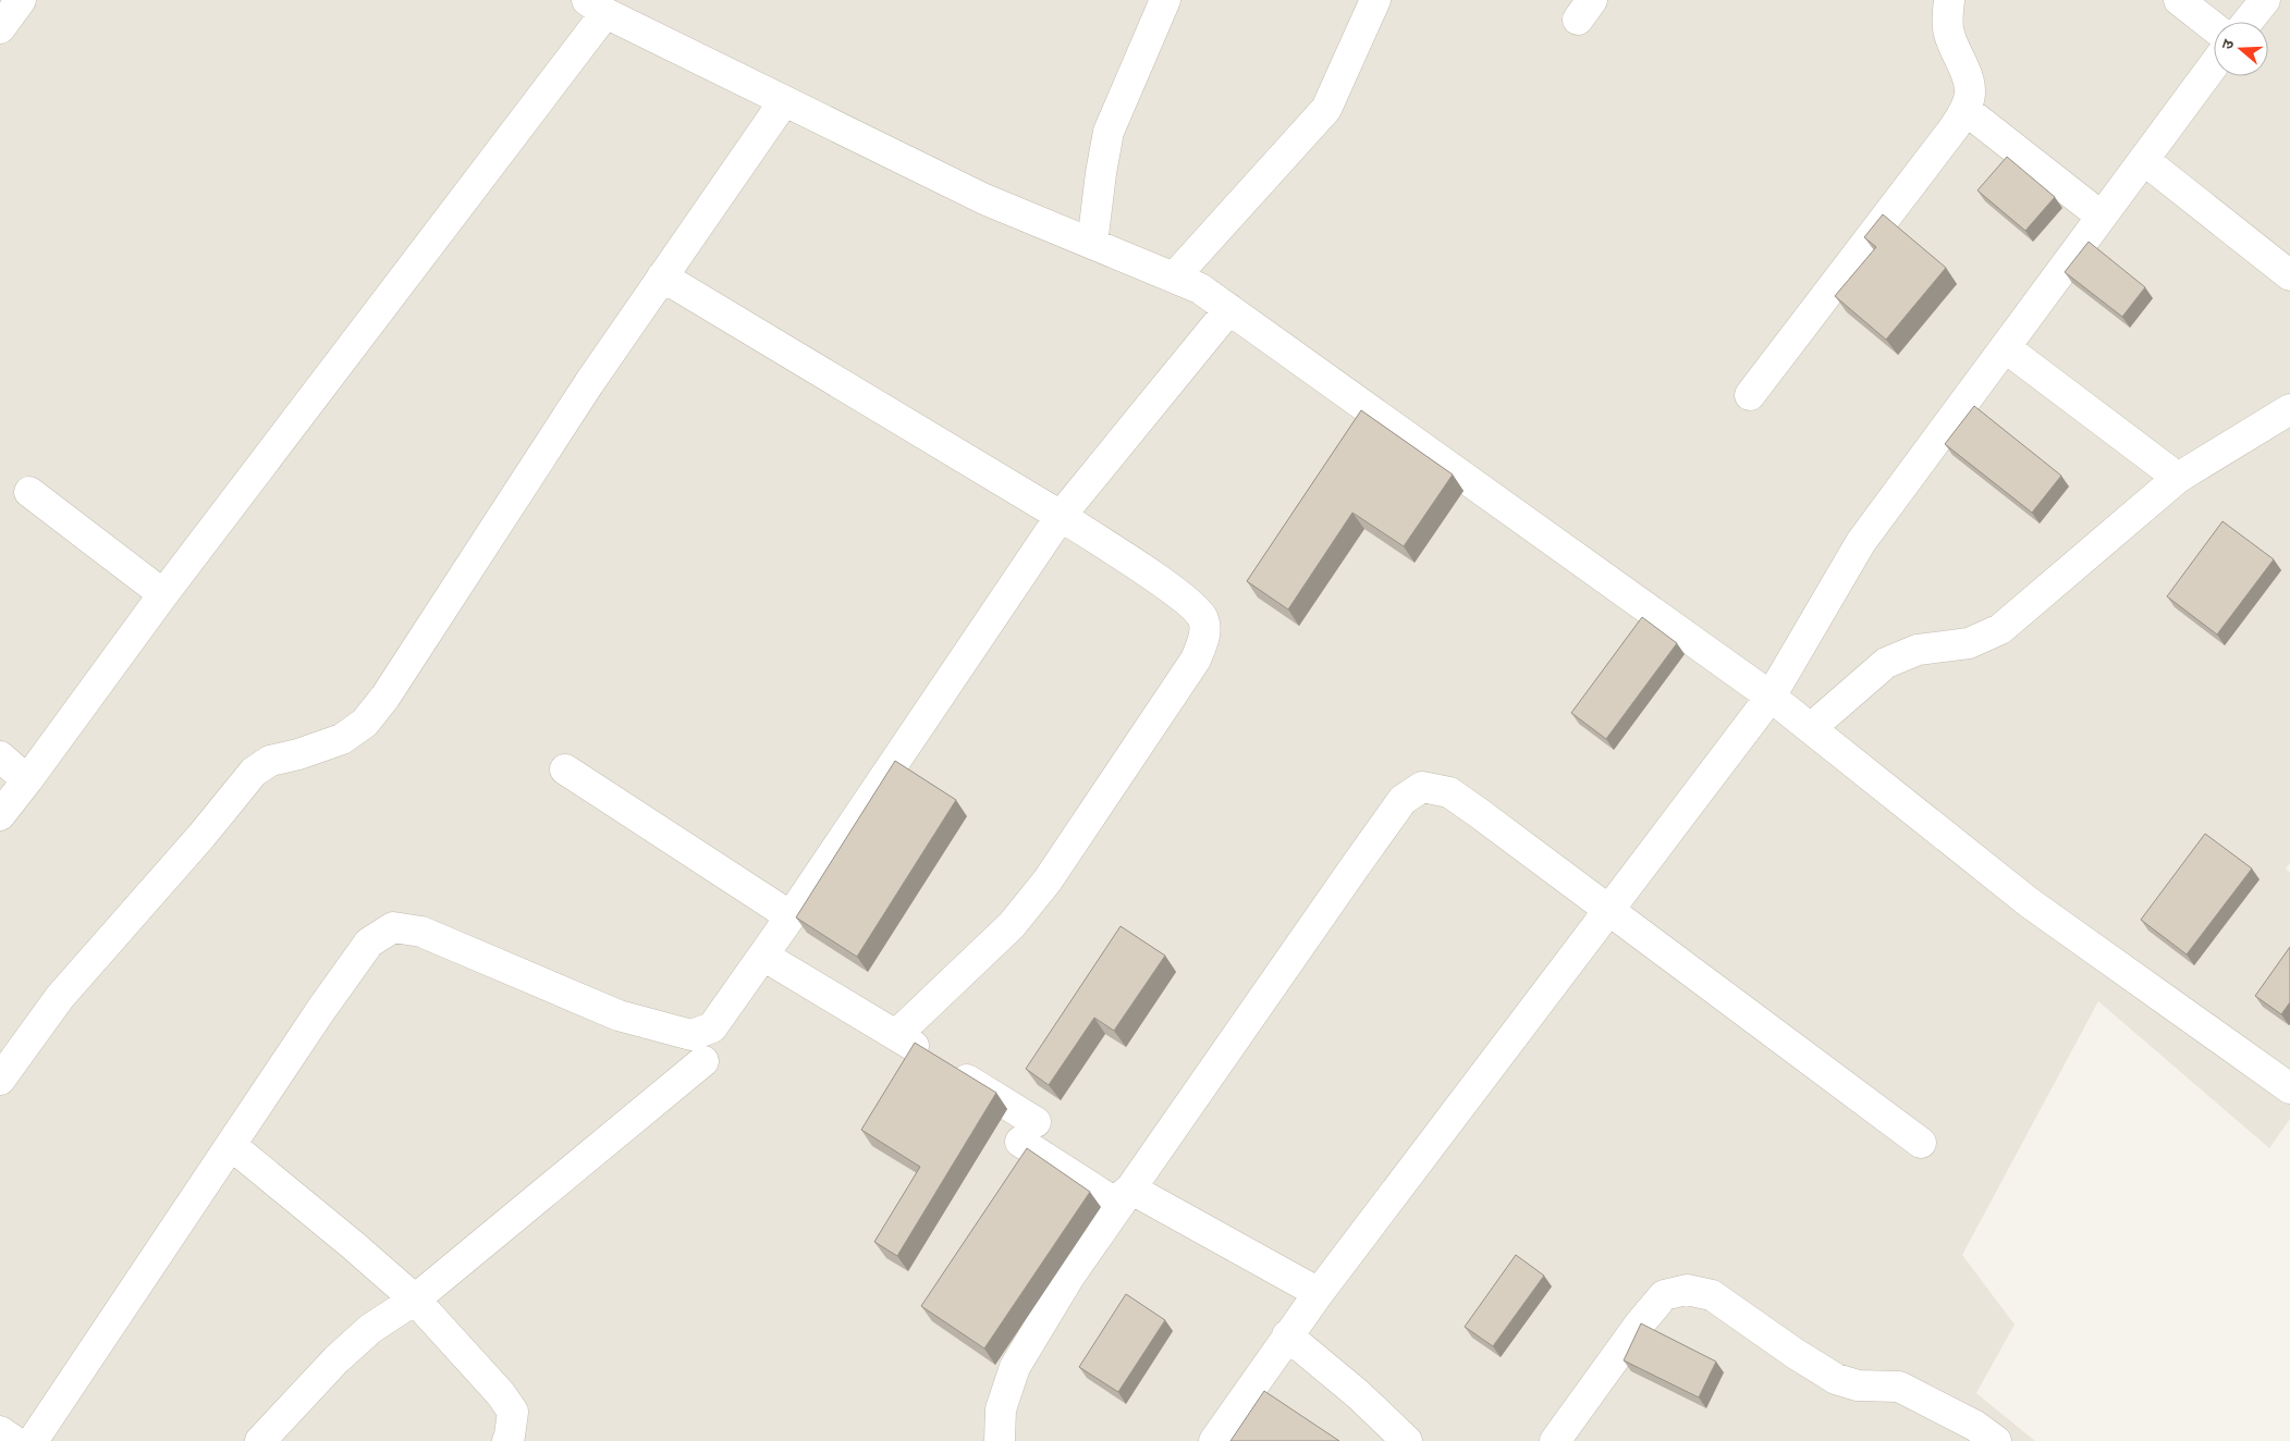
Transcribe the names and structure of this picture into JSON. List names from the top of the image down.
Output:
{
  "north": "left"
}
